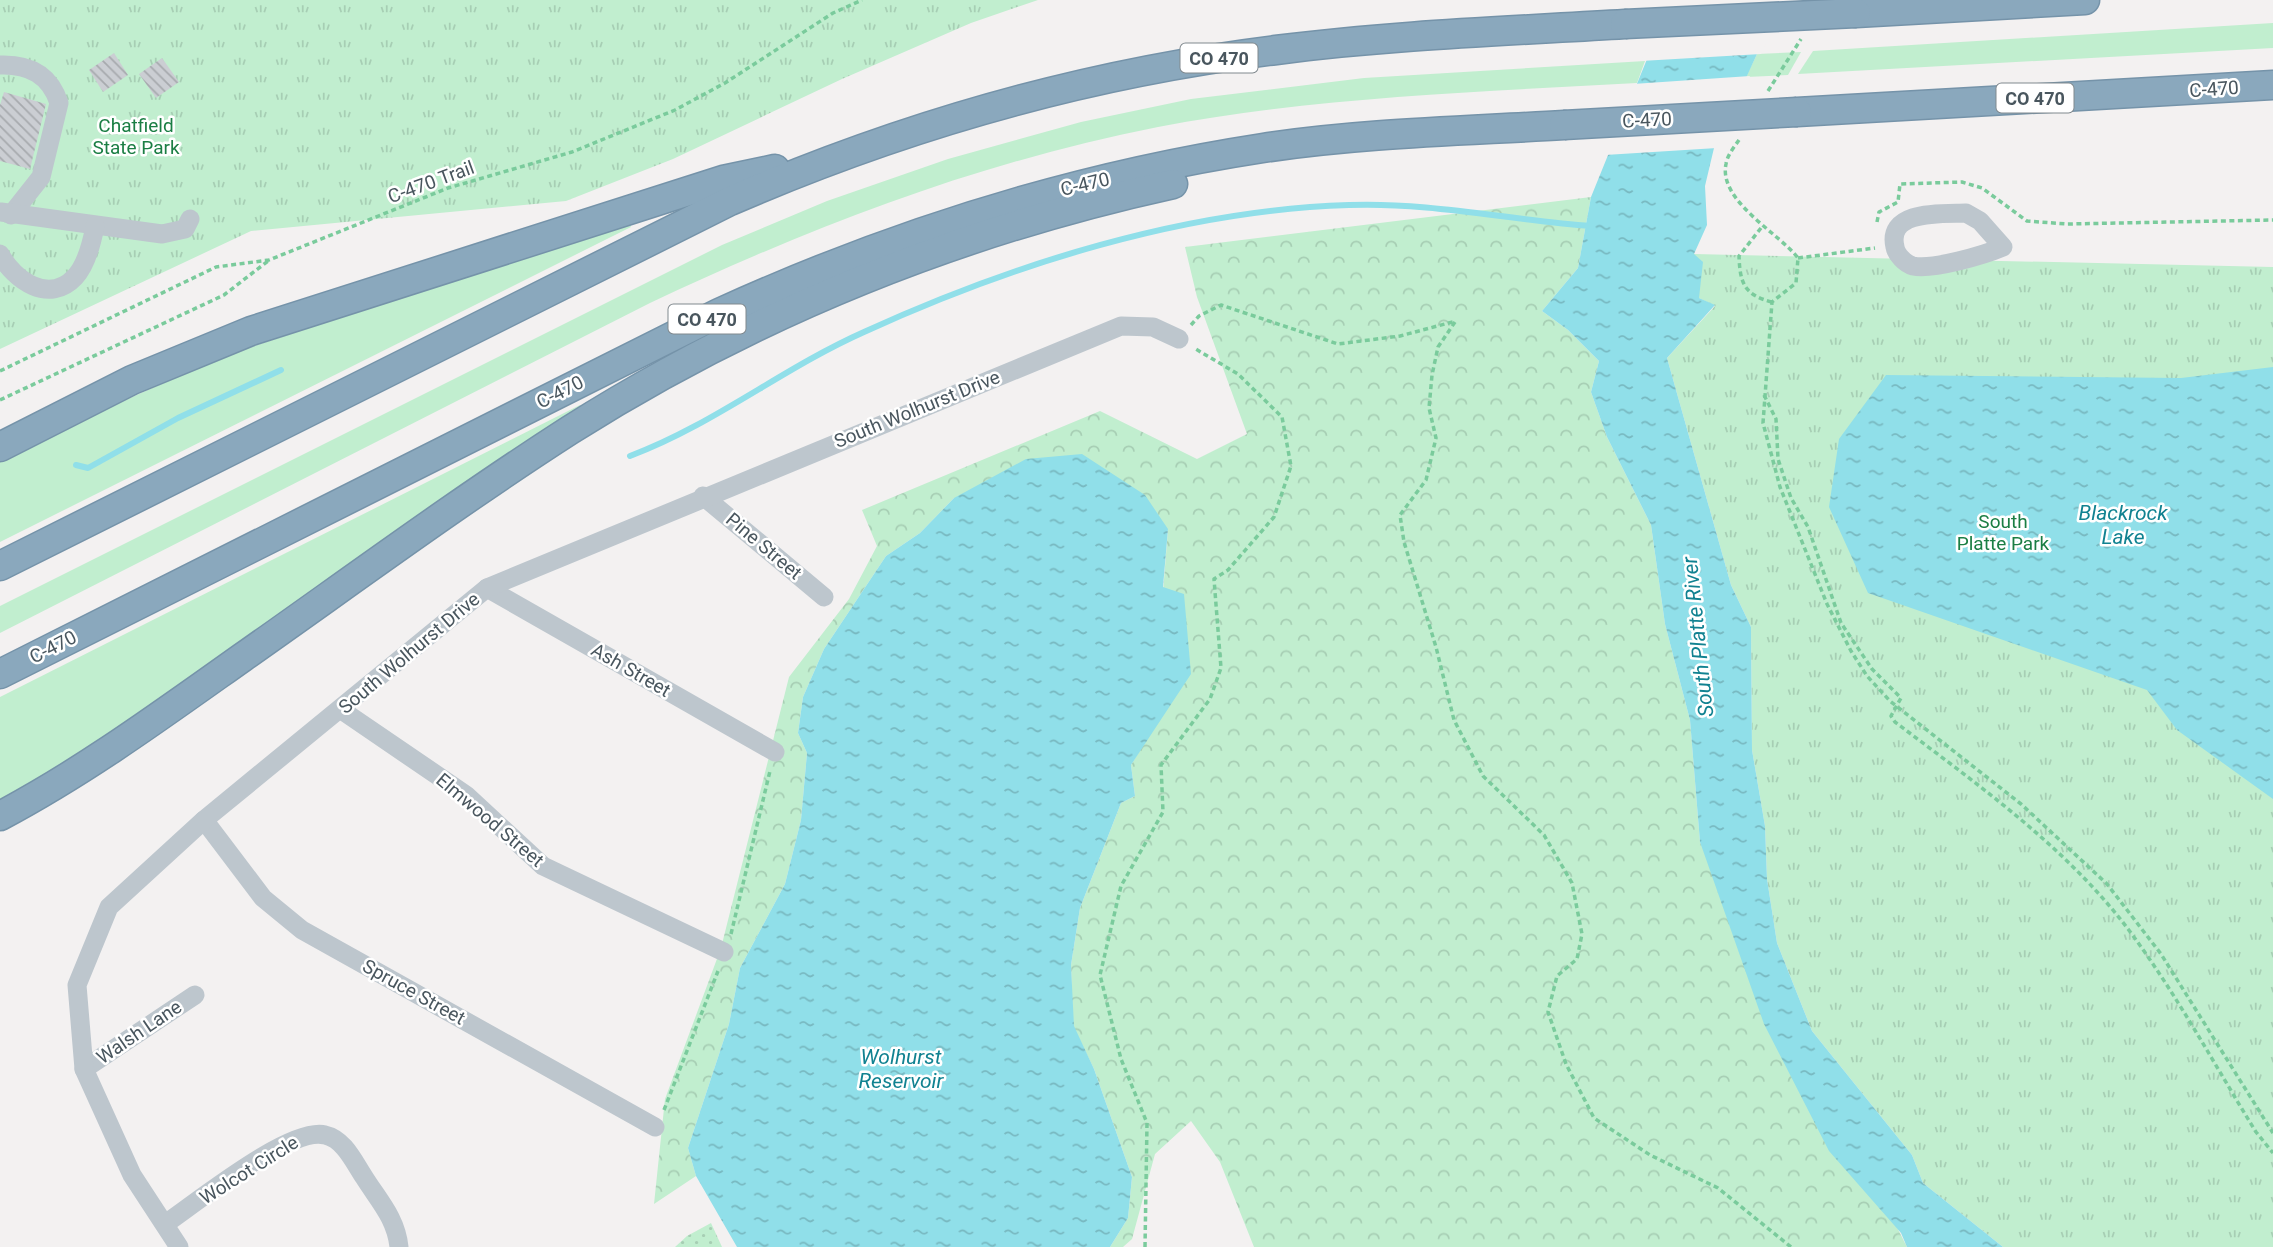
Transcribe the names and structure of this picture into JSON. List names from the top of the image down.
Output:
{
  "streets": {
    "highway": ["CO 470", "C-470"],
    "street": [
      "South Wolhurst Drive",
      "Pine Street",
      "Ash Street",
      "Elmwood Street",
      "Spruce Street",
      "Walsh Lane",
      "Wolcot Circle"
    ],
    "path": ["C-470 Trail"]
  },
  "crossings": [
    ["South Wolhurst Drive", "Pine Street"],
    ["South Wolhurst Drive", "Ash Street"],
    ["South Wolhurst Drive", "Elmwood Street"],
    ["South Wolhurst Drive", "Spruce Street"],
    ["South Wolhurst Drive", "Walsh Lane"],
    ["South Wolhurst Drive", "Wolcot Circle"]
  ],
  "water": ["Blackrock Lake", "South Platte River", "Wolhurst Reservoir"],
  "parks": ["Chatfield State Park", "South Platte Park"]
}
